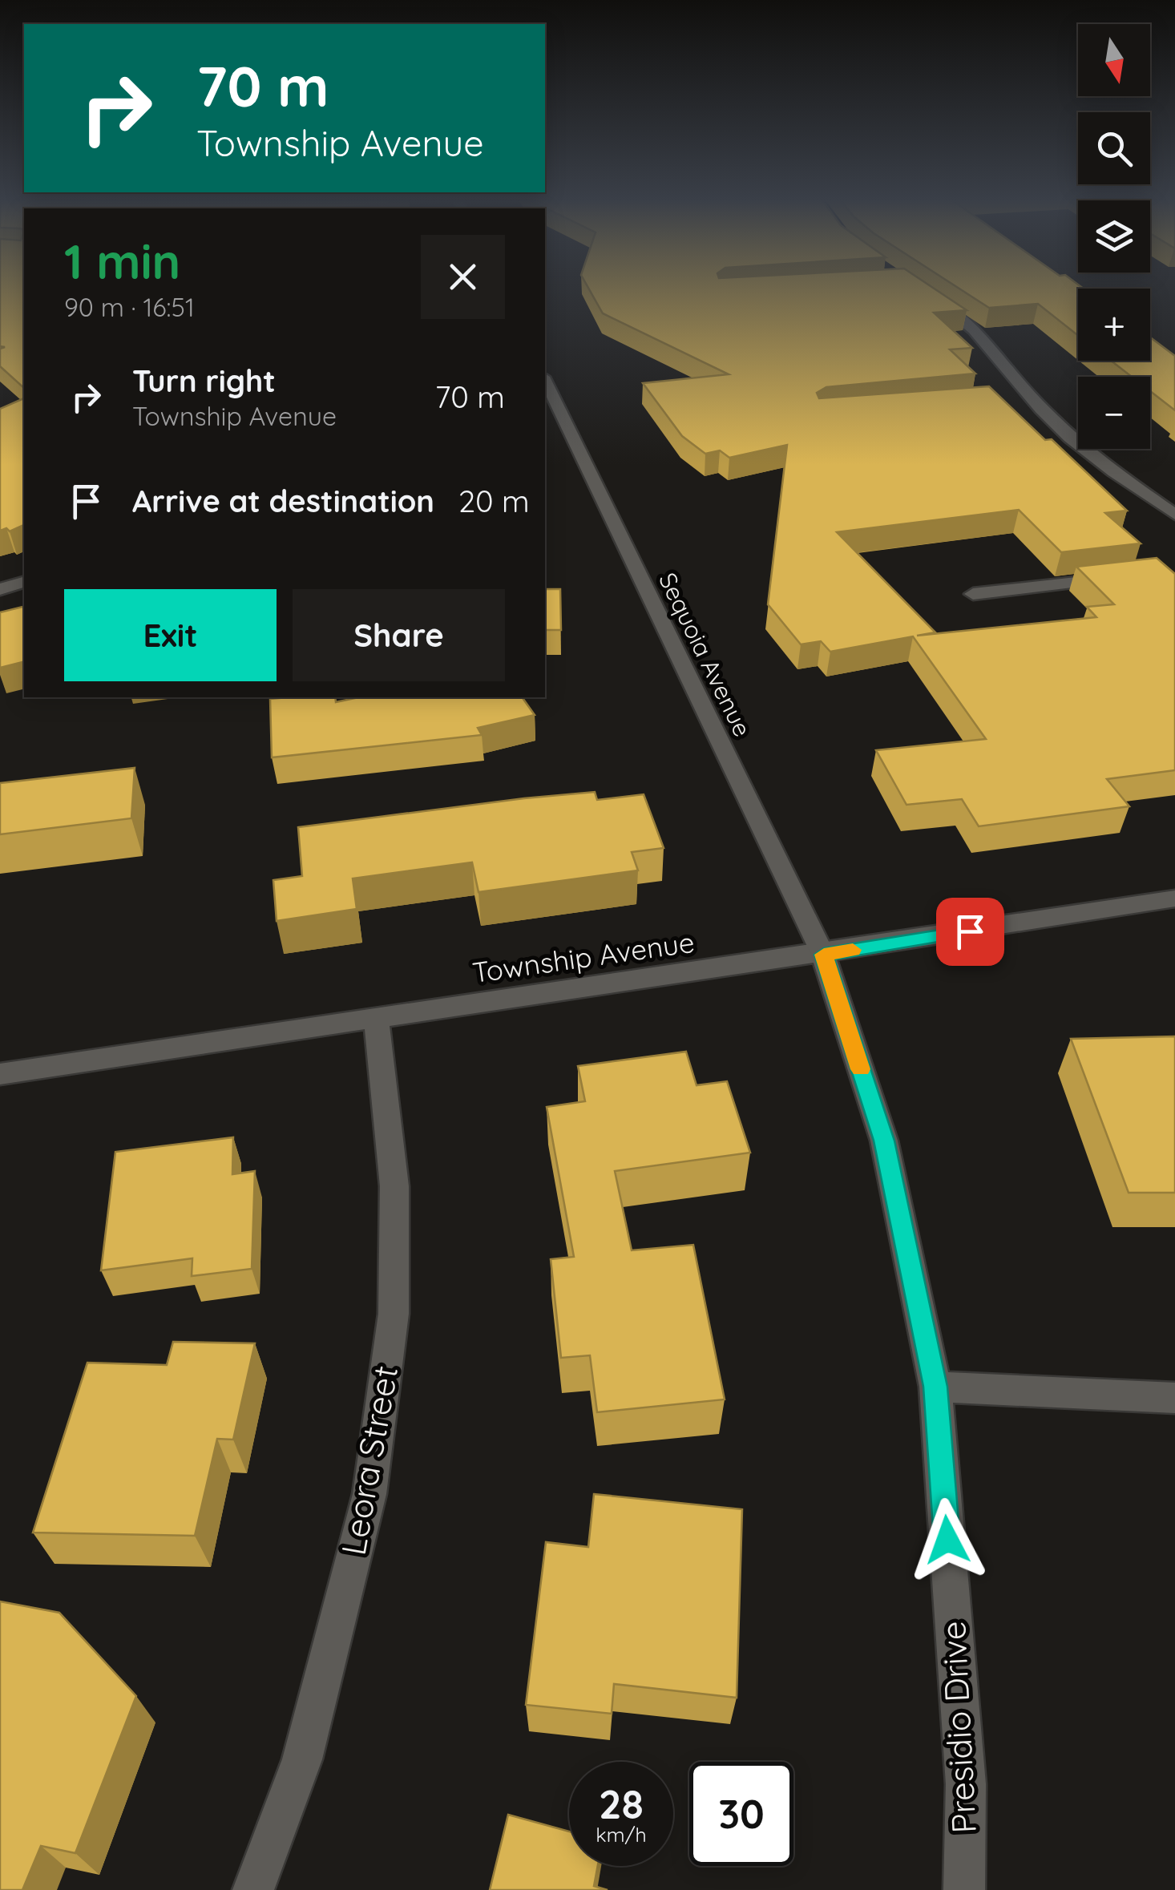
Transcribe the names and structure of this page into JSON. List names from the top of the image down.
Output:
{
  "streets": {
    "street": [
      "Sequoia Avenue",
      "Township Avenue",
      "Leora Street",
      "Presidio Drive"
    ]
  },
  "crossings": [
    ["Sequoia Avenue", "Township Avenue"],
    ["Sequoia Avenue", "Presidio Drive"],
    ["Township Avenue", "Leora Street"],
    ["Township Avenue", "Presidio Drive"]
  ],
  "north": "bottom",
  "page": {
    "map_buttons": ["+", "−"],
    "turn": ["70 m", "Township Avenue"],
    "heading": ["1 min", "90 m · 16:51"],
    "list": [
      {
        "name": "Turn right",
        "note": "Township Avenue",
        "value": "70 m"
      },
      {
        "name": "Arrive at destination",
        "value": "20 m"
      }
    ],
    "buttons": ["Exit", "Share"],
    "speed": "28 km/h",
    "limit": "30"
  }
}
